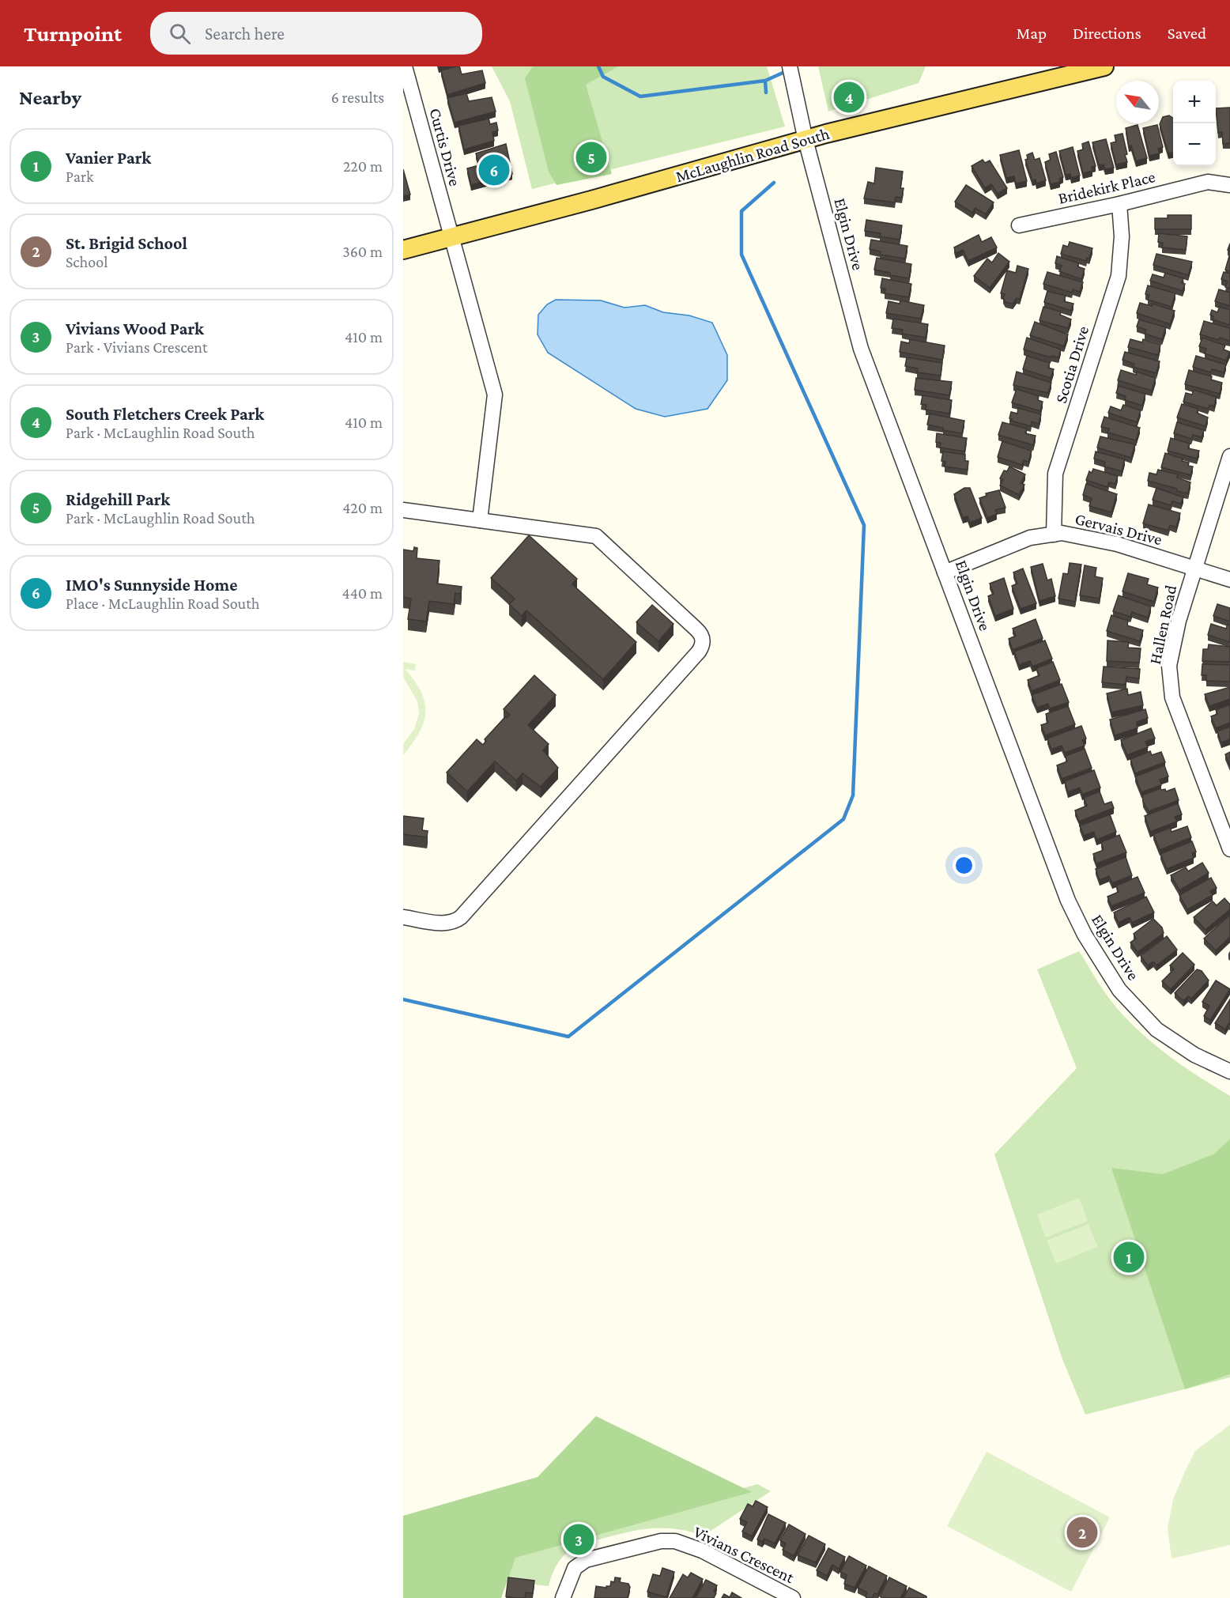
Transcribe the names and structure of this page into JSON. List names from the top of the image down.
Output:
{
  "streets": {
    "main road": ["McLaughlin Road South"],
    "street": [
      "Curtis Drive",
      "Bridekirk Place",
      "Elgin Drive",
      "Scotia Drive",
      "Gervais Drive",
      "Hallen Road",
      "Vivians Crescent"
    ]
  },
  "crossings": [
    ["Curtis Drive", "McLaughlin Road South"],
    ["McLaughlin Road South", "Elgin Drive"],
    ["Bridekirk Place", "Scotia Drive"],
    ["Elgin Drive", "Gervais Drive"],
    ["Scotia Drive", "Gervais Drive"],
    ["Gervais Drive", "Hallen Road"]
  ],
  "north": "top left",
  "page": {
    "header": "Turnpoint",
    "search": "Search here",
    "nav": ["Map", "Directions", "Saved"],
    "heading": ["Nearby", "6 results"],
    "pins": [
      "4",
      "5",
      "6",
      "1",
      "2",
      "3"
    ],
    "map_buttons": ["+", "−"],
    "list": [
      {
        "mark": "1",
        "name": "Vanier Park",
        "note": "Park",
        "value": "220 m"
      },
      {
        "mark": "2",
        "name": "St. Brigid School",
        "note": "School",
        "value": "360 m"
      },
      {
        "mark": "3",
        "name": "Vivians Wood Park",
        "note": "Park · Vivians Crescent",
        "value": "410 m"
      },
      {
        "mark": "4",
        "name": "South Fletchers Creek Park",
        "note": "Park · McLaughlin Road South",
        "value": "410 m"
      },
      {
        "mark": "5",
        "name": "Ridgehill Park",
        "note": "Park · McLaughlin Road South",
        "value": "420 m"
      },
      {
        "mark": "6",
        "name": "IMO's Sunnyside Home",
        "note": "Place · McLaughlin Road South",
        "value": "440 m"
      }
    ]
  }
}
